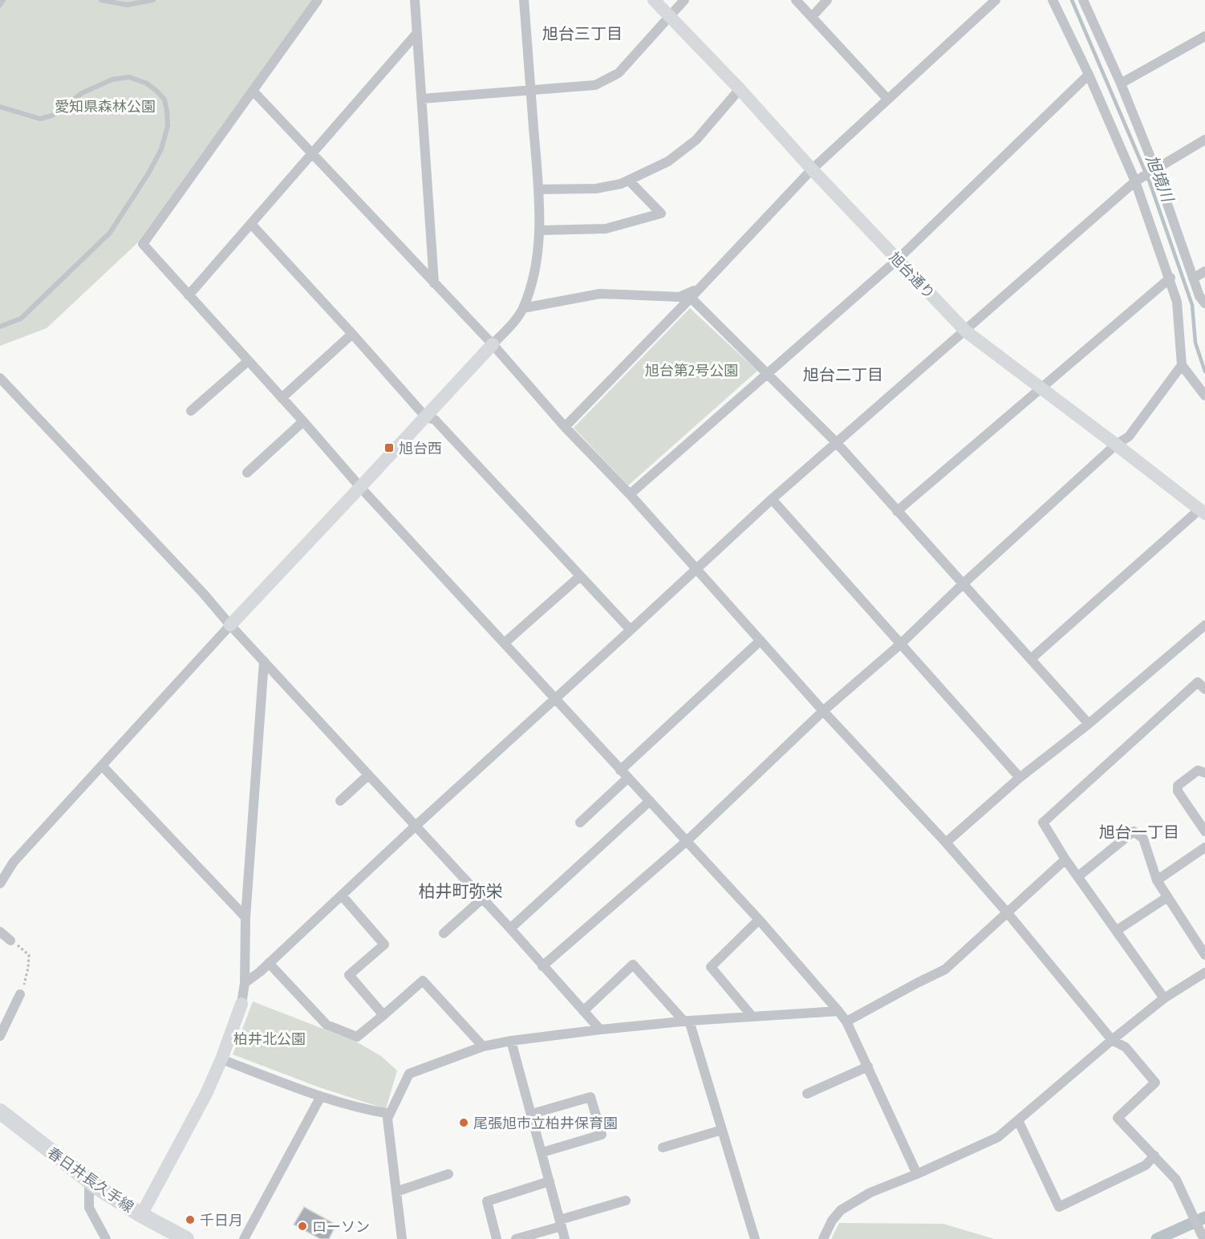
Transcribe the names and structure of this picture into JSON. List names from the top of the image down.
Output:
{
  "streets": {
    "main road": ["春日井長久手線"],
    "street": ["旭台通り"]
  },
  "districts": [
    "旭台三丁目",
    "旭台二丁目",
    "旭台一丁目",
    "柏井町弥栄"
  ],
  "water": ["旭境川"],
  "parks": ["愛知県森林公園", "旭台第2号公園", "柏井北公園"],
  "places": {
    "transit": ["旭台西"],
    "other": ["尾張旭市立柏井保育園", "千日月", "ローソン"]
  }
}
